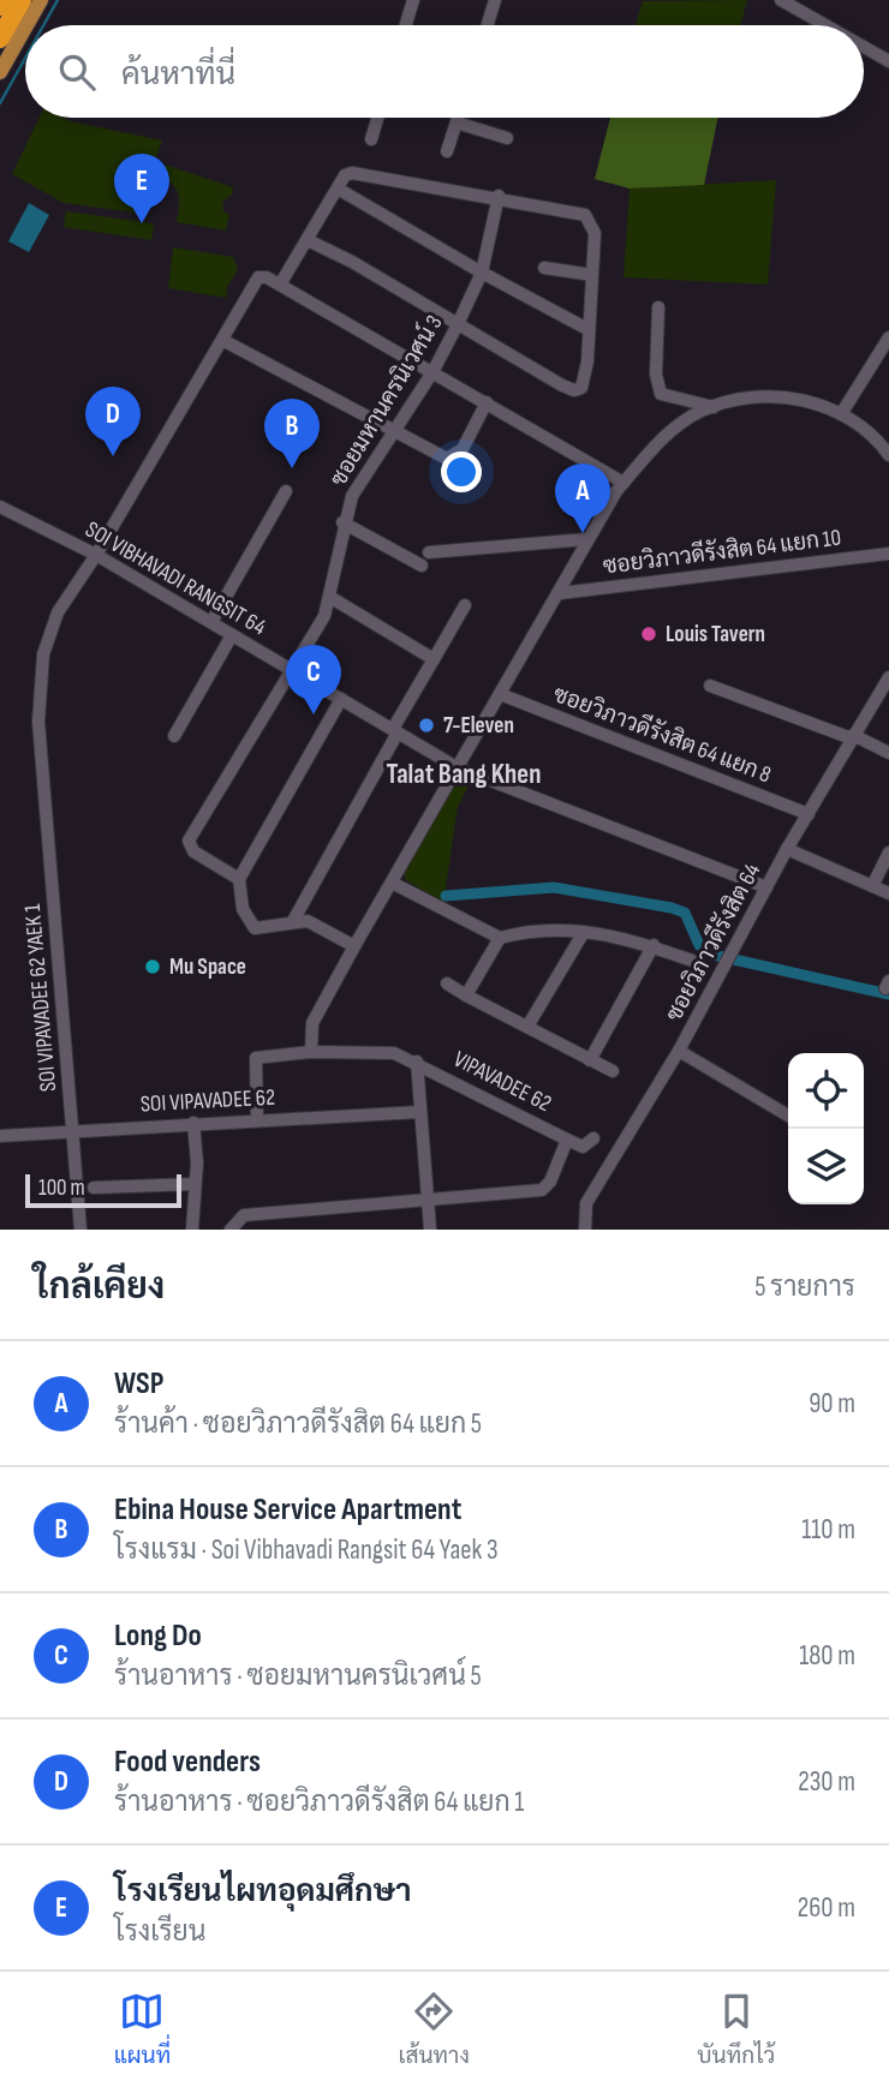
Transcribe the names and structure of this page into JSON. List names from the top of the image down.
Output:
{
  "streets": {
    "street": [
      "ซอยมหานครนิเวศน์ 3",
      "ซอยวิภาวดีรังสิต 64 แยก 10",
      "SOI VIBHAVADI RANGSIT 64",
      "ซอยวิภาวดีรังสิต 64 แยก 8",
      "ซอยวิภาวดีรังสิต 64",
      "SOI VIPAVADEE 62 YAEK 1",
      "VIPAVADEE 62",
      "SOI VIPAVADEE 62"
    ]
  },
  "crossings": [
    ["ซอยมหานครนิเวศน์ 3", "SOI VIBHAVADI RANGSIT 64"],
    ["SOI VIBHAVADI RANGSIT 64", "ซอยวิภาวดีรังสิต 64"],
    ["SOI VIBHAVADI RANGSIT 64", "SOI VIPAVADEE 62 YAEK 1"],
    ["ซอยวิภาวดีรังสิต 64 แยก 8", "ซอยวิภาวดีรังสิต 64"],
    ["SOI VIPAVADEE 62 YAEK 1", "SOI VIPAVADEE 62"],
    ["VIPAVADEE 62", "SOI VIPAVADEE 62"]
  ],
  "districts": ["Talat Bang Khen"],
  "places": ["Louis Tavern", "7-Eleven", "Mu Space"],
  "scale_bar": "100 m",
  "page": {
    "search": "ค้นหาที่นี่",
    "pins": [
      "E",
      "D",
      "B",
      "A",
      "C"
    ],
    "scale": "100 m",
    "heading": ["ใกล้เคียง", "5 รายการ"],
    "list": [
      {
        "mark": "A",
        "name": "WSP",
        "note": "ร้านค้า · ซอยวิภาวดีรังสิต 64 แยก 5",
        "value": "90 m"
      },
      {
        "mark": "B",
        "name": "Ebina House Service Apartment",
        "note": "โรงแรม · Soi Vibhavadi Rangsit 64 Yaek 3",
        "value": "110 m"
      },
      {
        "mark": "C",
        "name": "Long Do",
        "note": "ร้านอาหาร · ซอยมหานครนิเวศน์ 5",
        "value": "180 m"
      },
      {
        "mark": "D",
        "name": "Food venders",
        "note": "ร้านอาหาร · ซอยวิภาวดีรังสิต 64 แยก 1",
        "value": "230 m"
      },
      {
        "mark": "E",
        "name": "โรงเรียนไผทอุดมศึกษา",
        "note": "โรงเรียน",
        "value": "260 m"
      }
    ],
    "nav": ["แผนที่", "เส้นทาง", "บันทึกไว้"]
  }
}
